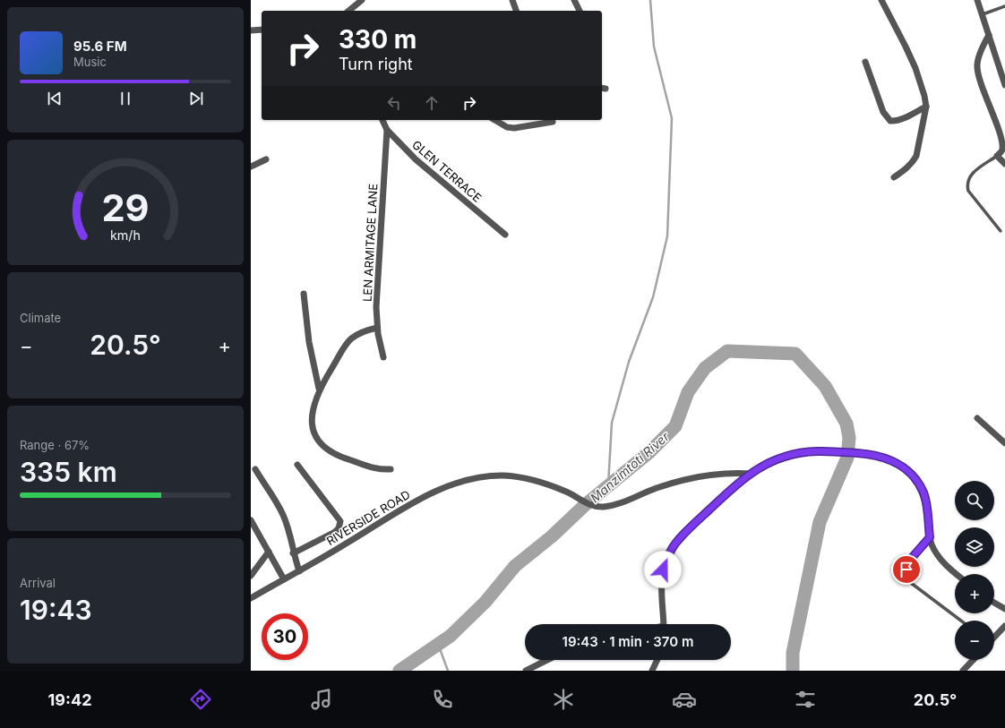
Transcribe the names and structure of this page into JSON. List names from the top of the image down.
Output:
{
  "streets": {
    "street": ["GLEN TERRACE", "LEN ARMITAGE LANE", "RIVERSIDE ROAD"]
  },
  "crossings": [
    ["GLEN TERRACE", "LEN ARMITAGE LANE"]
  ],
  "water": ["Manzimtoti River"],
  "page": {
    "turn": ["330 m", "Turn right"],
    "song": ["95.6 FM", "Music"],
    "tile": [
      "Climate",
      ["Range · 67%", "335 km"],
      ["Arrival", "19:43"]
    ],
    "heat": ["−", "20.5°", "+"],
    "map_buttons": ["+", "−"],
    "limit": "30",
    "trip": "19:43 · 1 min · 370 m",
    "tabs": ["19:42", "20.5°"],
    "gauge": ["29", "km/h"]
  }
}
